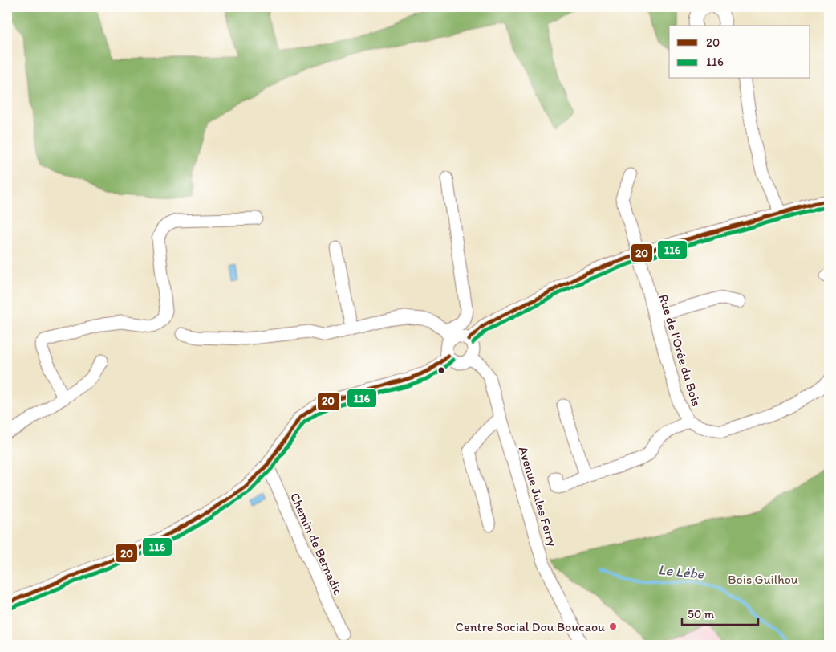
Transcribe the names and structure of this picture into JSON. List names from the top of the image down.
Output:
{
  "streets": {
    "street": ["Rue de l'Orée du Bois", "Avenue Jules Ferry", "Chemin de Bernadic"]
  },
  "water": ["Le Lèbe"],
  "parks": ["Bois Guilhou"],
  "places": ["Centre Social Dou Boucaou"],
  "lines": ["transit line 20", "transit line 116"],
  "legend": ["20", "116"],
  "scale_bar": "50 m"
}
